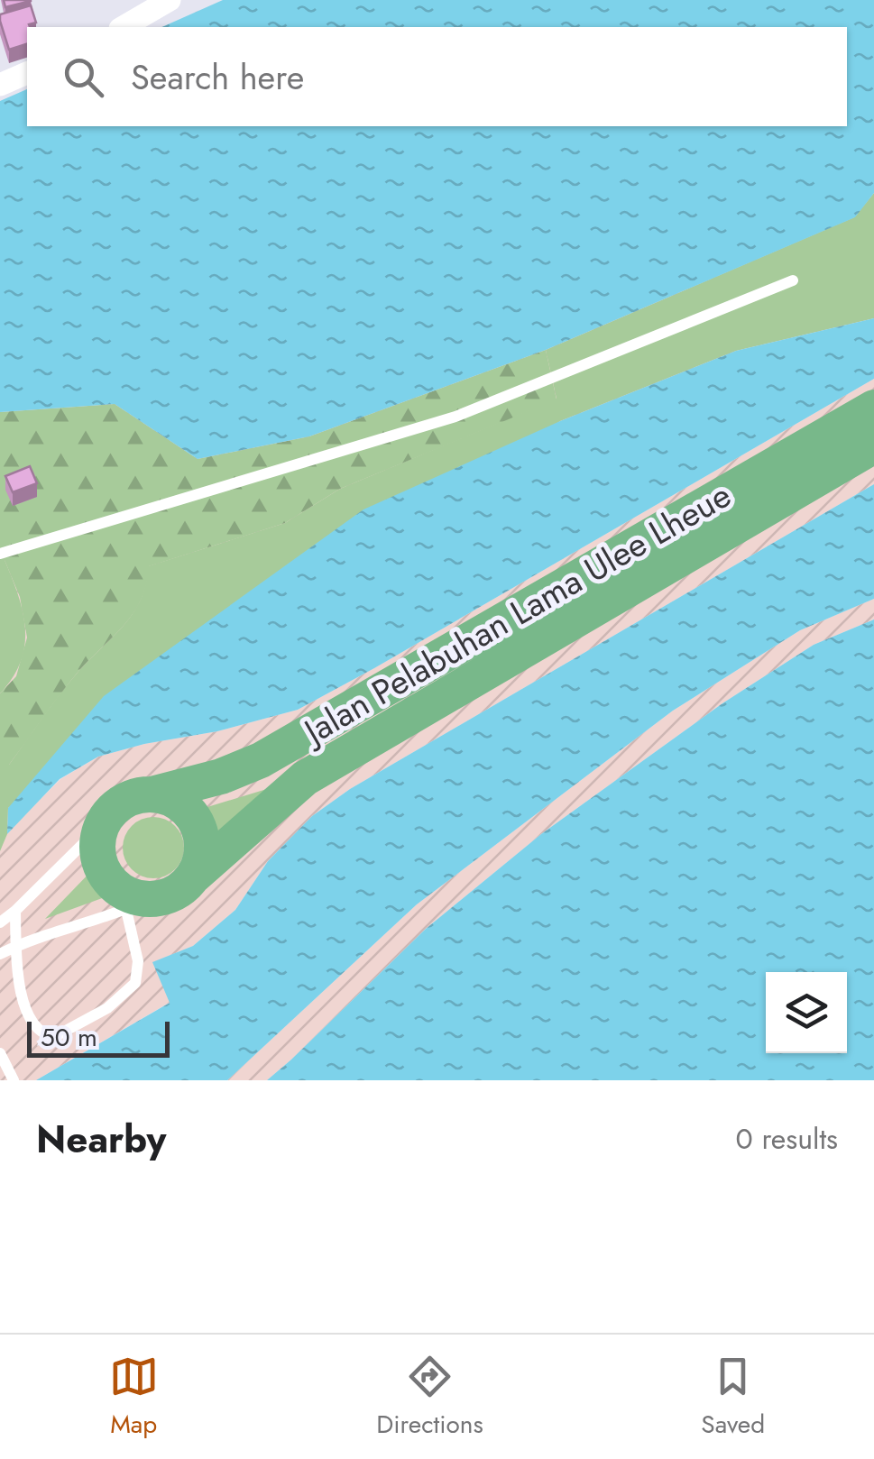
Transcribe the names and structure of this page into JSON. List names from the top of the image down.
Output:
{
  "streets": {
    "highway": ["Jalan Pelabuhan Lama Ulee Lheue"]
  },
  "scale_bar": "50 m",
  "page": {
    "search": "Search here",
    "scale": "50 m",
    "heading": ["Nearby", "0 results"],
    "nav": ["Map", "Directions", "Saved"]
  }
}
